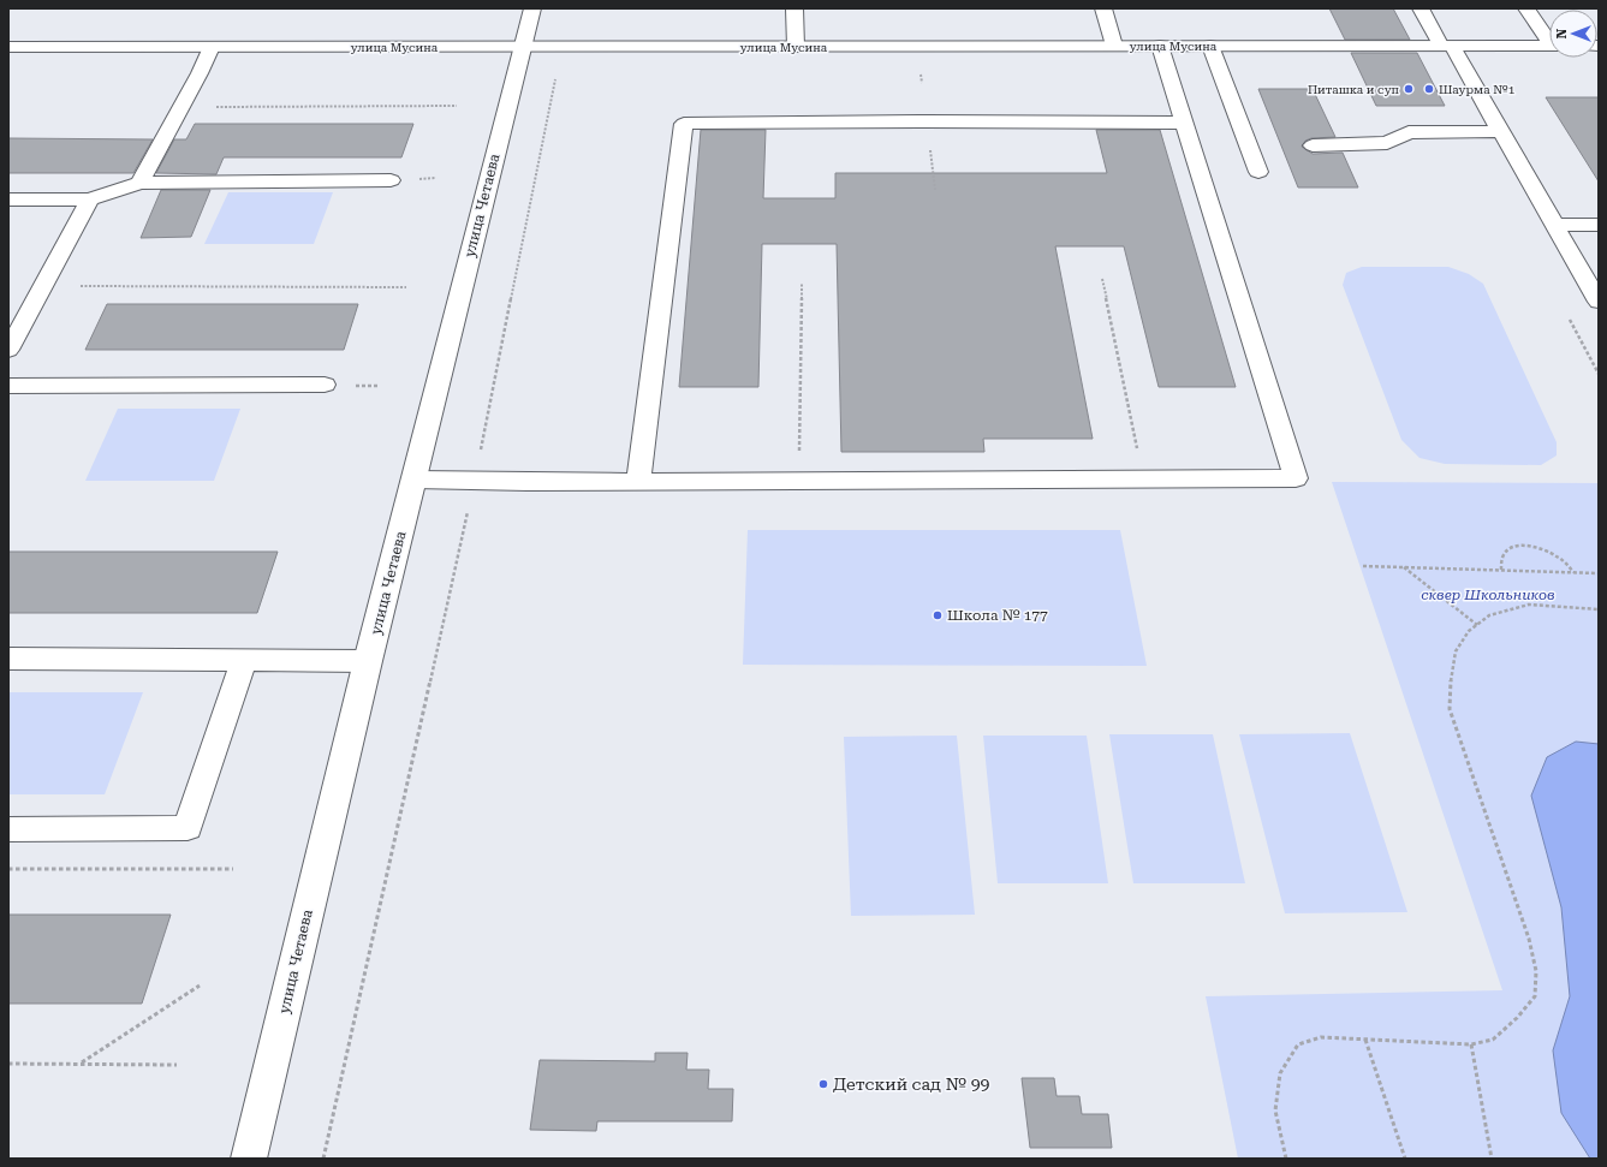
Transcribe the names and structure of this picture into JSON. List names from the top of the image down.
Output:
{
  "streets": {
    "street": ["улица Мусина", "улица Четаева"]
  },
  "crossings": [
    ["улица Мусина", "улица Четаева"]
  ],
  "parks": ["сквер Школьников"],
  "places": [
    "Питашка и суп",
    "Шаурма №1",
    "Школа № 177",
    "Детский сад № 99"
  ],
  "north": "left"
}
